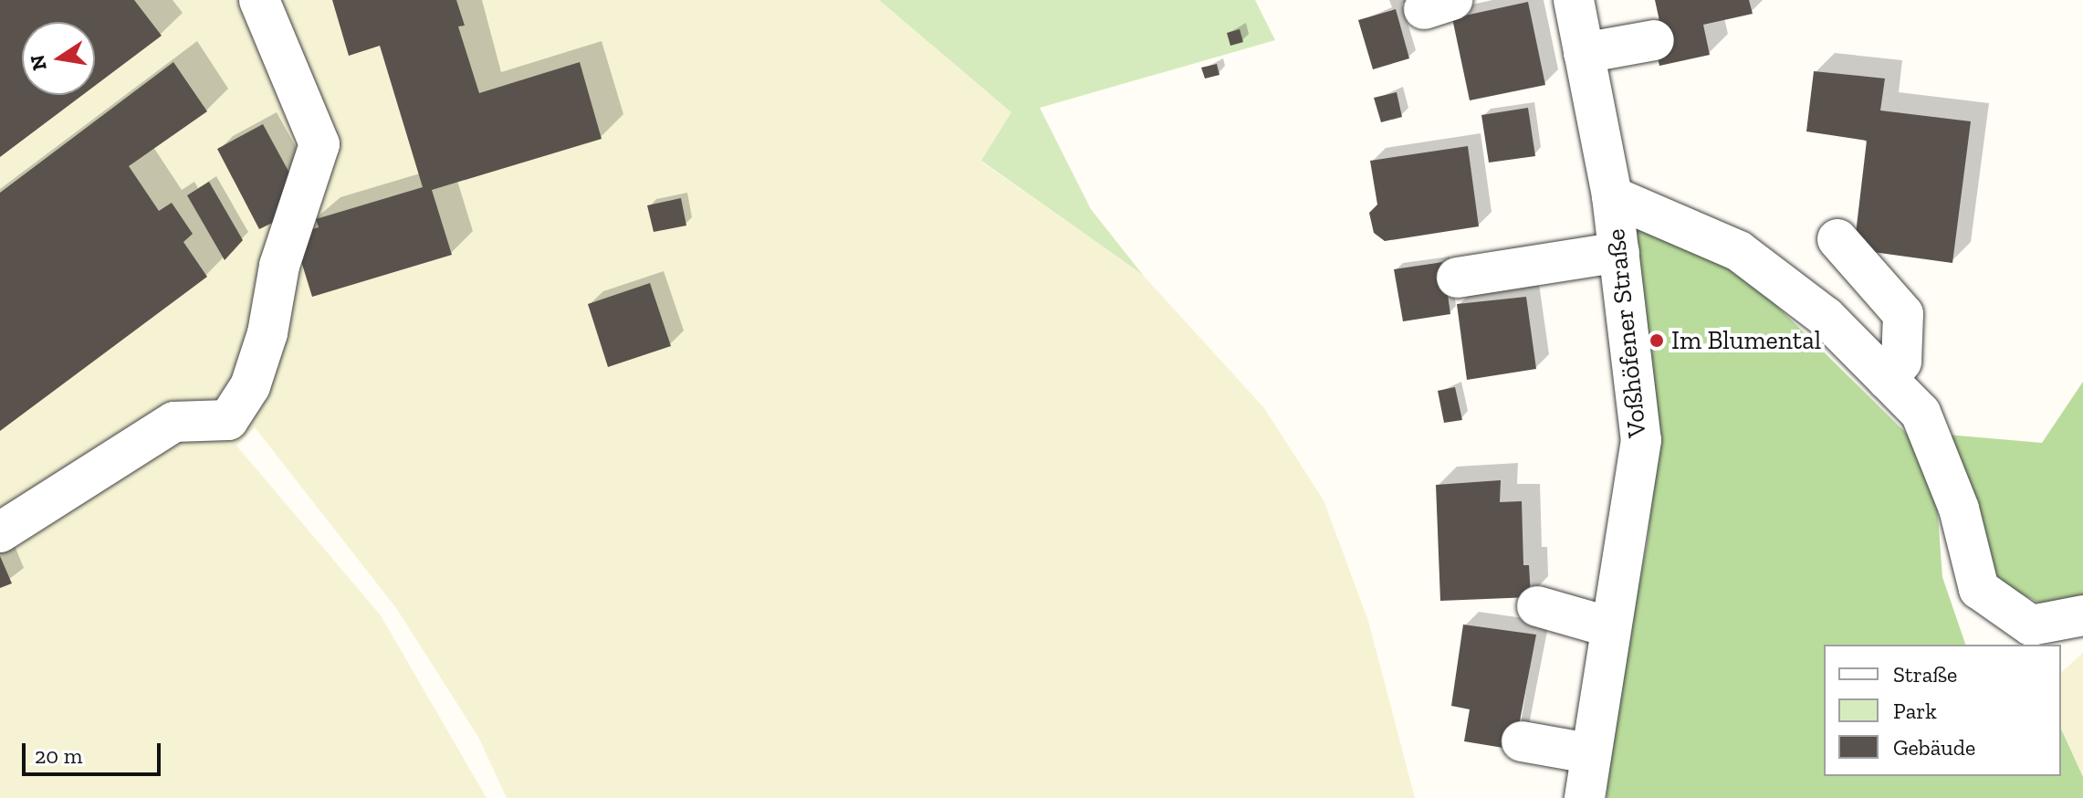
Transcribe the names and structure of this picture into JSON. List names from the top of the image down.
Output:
{
  "streets": {
    "street": ["Voßhöfener Straße"]
  },
  "places": ["Im Blumental"],
  "legend": ["Straße", "Park", "Gebäude"],
  "scale_bar": "20 m",
  "north": "left"
}
